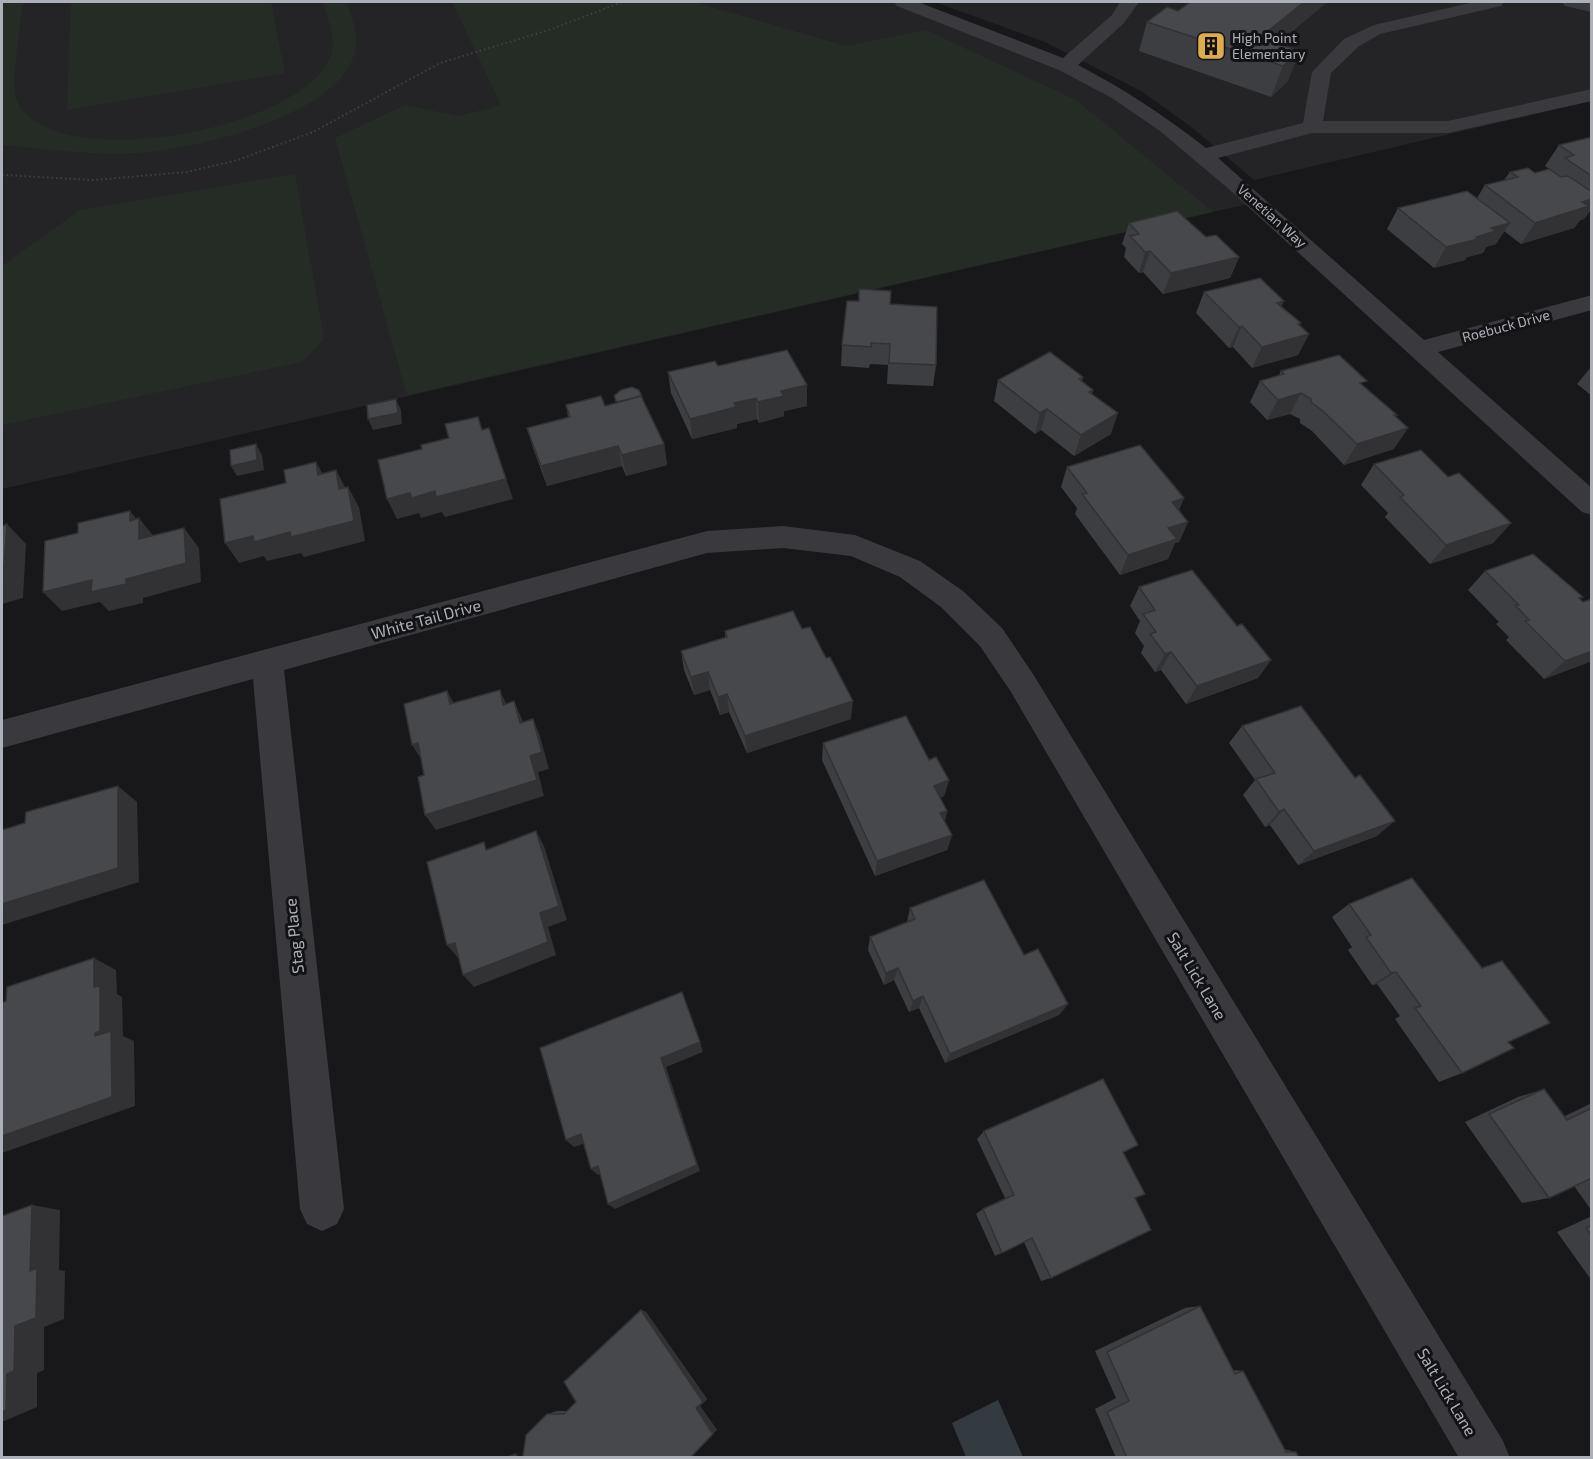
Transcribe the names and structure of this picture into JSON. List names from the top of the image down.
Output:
{
  "streets": {
    "street": [
      "Venetian Way",
      "Roebuck Drive",
      "White Tail Drive",
      "Stag Place",
      "Salt Lick Lane"
    ]
  },
  "crossings": [
    ["Venetian Way", "Roebuck Drive"],
    ["White Tail Drive", "Stag Place"],
    ["White Tail Drive", "Salt Lick Lane"]
  ],
  "places": {
    "building": ["High Point Elementary"]
  }
}
